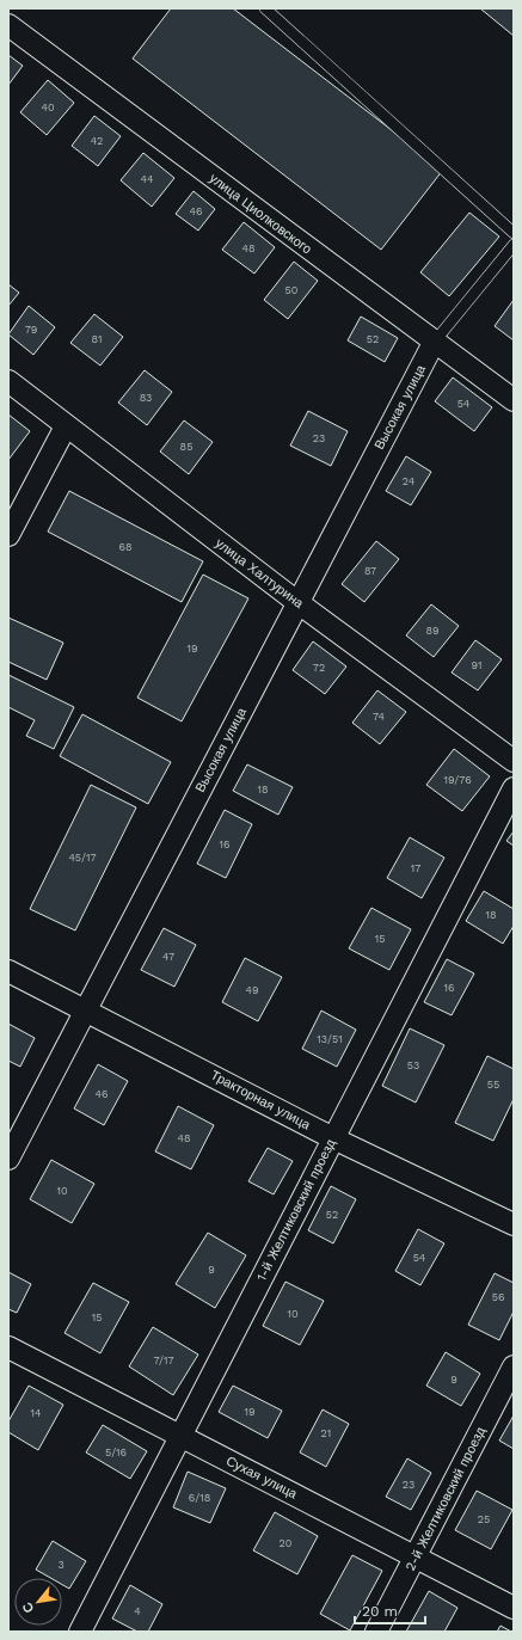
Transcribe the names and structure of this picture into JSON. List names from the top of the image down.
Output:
{
  "streets": {
    "street": [
      "улица Циолковского",
      "Высокая улица",
      "улица Халтурина",
      "Тракторная улица",
      "1-й Желтиковский проезд",
      "Сухая улица",
      "2-й Желтиковский проезд"
    ]
  },
  "crossings": [
    ["улица Циолковского", "Высокая улица"],
    ["Высокая улица", "улица Халтурина"],
    ["Высокая улица", "Тракторная улица"],
    ["Тракторная улица", "1-й Желтиковский проезд"],
    ["1-й Желтиковский проезд", "Сухая улица"],
    ["Сухая улица", "2-й Желтиковский проезд"]
  ],
  "house_numbers": [
    "40",
    "42",
    "44",
    "46",
    "48",
    "50",
    "79",
    "81",
    "52",
    "83",
    "54",
    "23",
    "85",
    "24",
    "68",
    "87",
    "89",
    "19",
    "91",
    "72",
    "74",
    "19/76",
    "18",
    "16",
    "45/17",
    "17",
    "18",
    "15",
    "47",
    "16",
    "49",
    "13/51",
    "53",
    "55",
    "46",
    "48",
    "10",
    "52",
    "54",
    "9",
    "56",
    "10",
    "15",
    "7/17",
    "9",
    "19",
    "14",
    "21",
    "5/16",
    "23",
    "6/18",
    "25",
    "20",
    "3",
    "4"
  ],
  "scale_bar": "20 m",
  "north": "bottom left"
}
